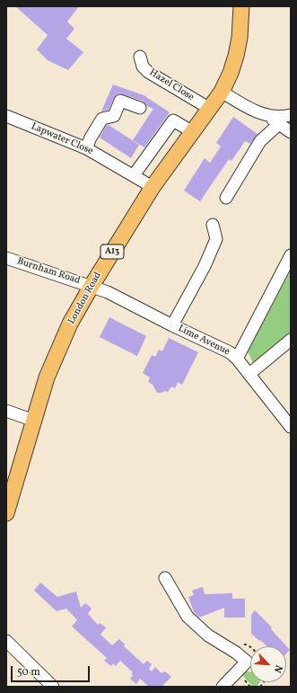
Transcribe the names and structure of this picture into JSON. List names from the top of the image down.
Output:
{
  "streets": {
    "main road": ["A13", "London Road"],
    "street": [
      "Hazel Close",
      "Lapwater Close",
      "Burnham Road",
      "Lime Avenue"
    ]
  },
  "crossings": [
    ["Hazel Close", "London Road"],
    ["Lapwater Close", "London Road"],
    ["Burnham Road", "London Road"],
    ["Burnham Road", "Lime Avenue"],
    ["London Road", "Lime Avenue"]
  ],
  "scale_bar": "50 m",
  "north": "bottom right"
}
